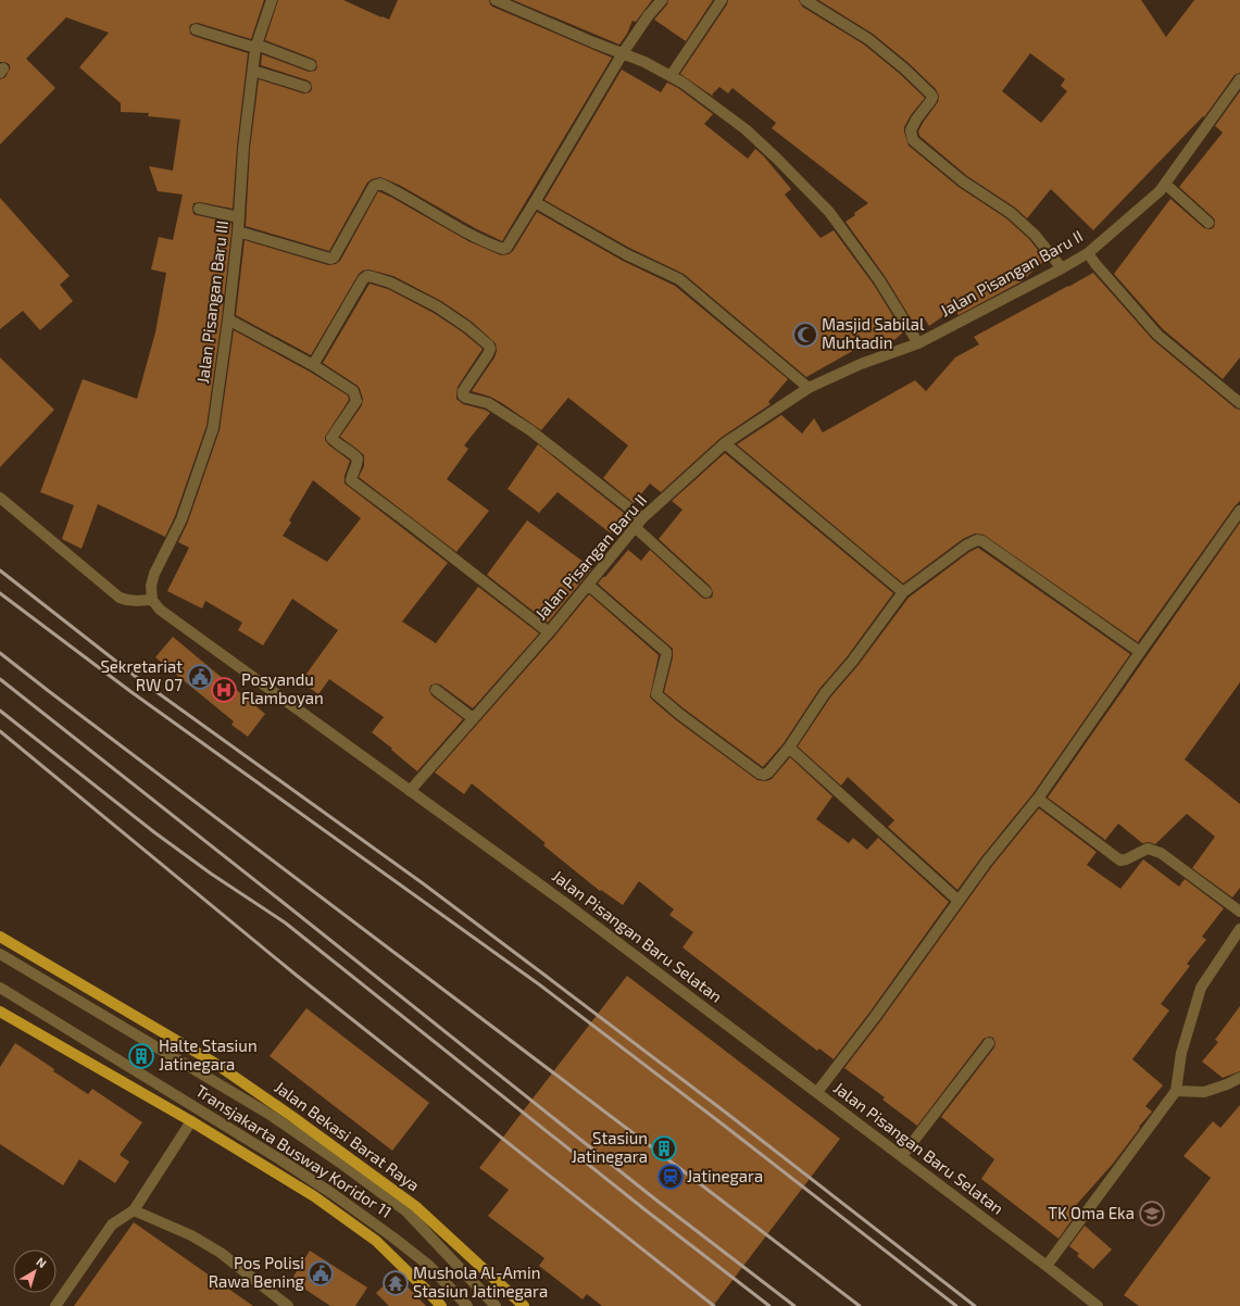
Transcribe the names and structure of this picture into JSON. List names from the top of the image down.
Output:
{
  "streets": {
    "main road": ["Jalan Bekasi Barat Raya"],
    "street": [
      "Jalan Pisangan Baru II",
      "Jalan Pisangan Baru III",
      "Jalan Pisangan Baru Selatan",
      "Transjakarta Busway Koridor 11"
    ]
  },
  "crossings": [
    ["Jalan Pisangan Baru II", "Jalan Pisangan Baru Selatan"],
    ["Jalan Pisangan Baru III", "Jalan Pisangan Baru Selatan"]
  ],
  "places": {
    "mosque": ["Masjid Sabilal Muhtadin"],
    "public building": ["Sekretariat RW 07", "Pos Polisi Rawa Bening"],
    "hospital": ["Posyandu Flamboyan"],
    "building": ["Halte Stasiun Jatinegara", "Stasiun Jatinegara"],
    "station": ["Jatinegara"],
    "school or university": ["TK Oma Eka"],
    "temple": ["Mushola Al-Amin Stasiun Jatinegara"]
  },
  "north": "top right"
}
